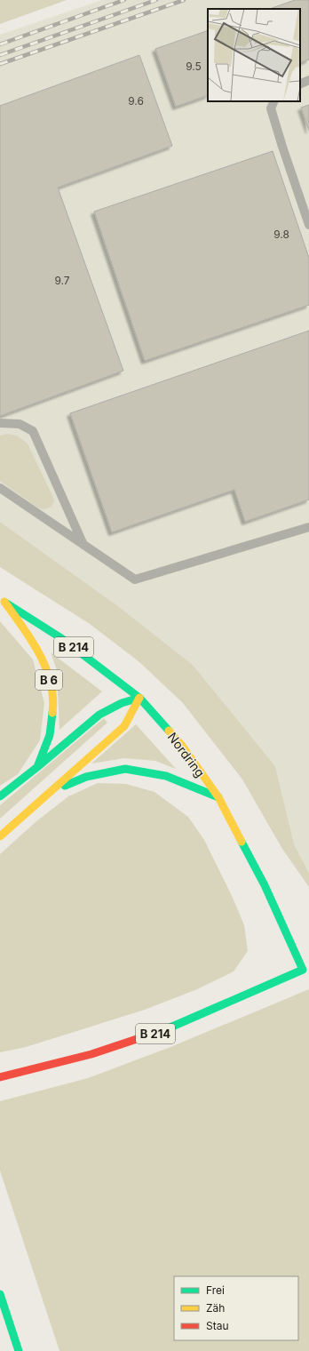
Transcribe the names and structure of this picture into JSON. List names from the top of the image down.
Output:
{
  "streets": {
    "main road": ["B 214", "B 6", "Nordring"]
  },
  "crossings": [
    ["B 6", "Nordring"]
  ],
  "house_numbers": [
    "9.5",
    "9.6",
    "9.8",
    "9.7"
  ],
  "legend": ["Frei", "Zäh", "Stau"]
}
